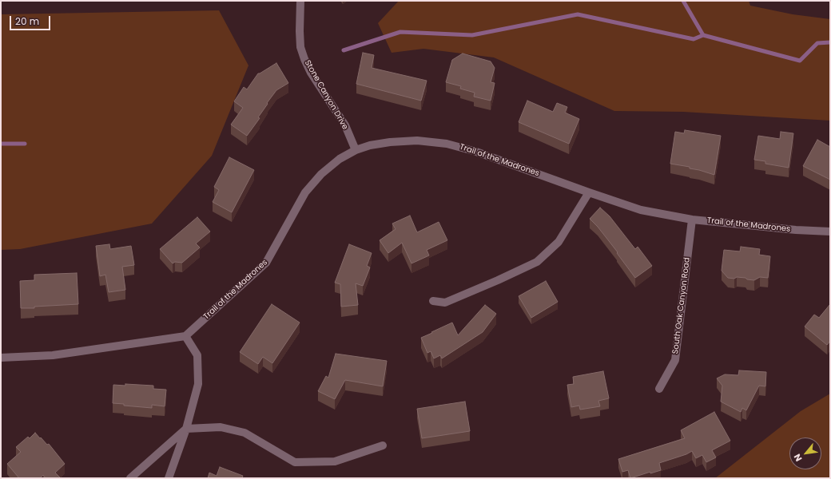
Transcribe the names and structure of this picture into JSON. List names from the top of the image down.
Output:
{
  "streets": {
    "street": ["Stone Canyon Drive", "Trail of the Madrones", "South Oak Canyon Road"]
  },
  "crossings": [
    ["Stone Canyon Drive", "Trail of the Madrones"],
    ["Trail of the Madrones", "South Oak Canyon Road"]
  ],
  "scale_bar": "20 m",
  "north": "bottom left"
}
